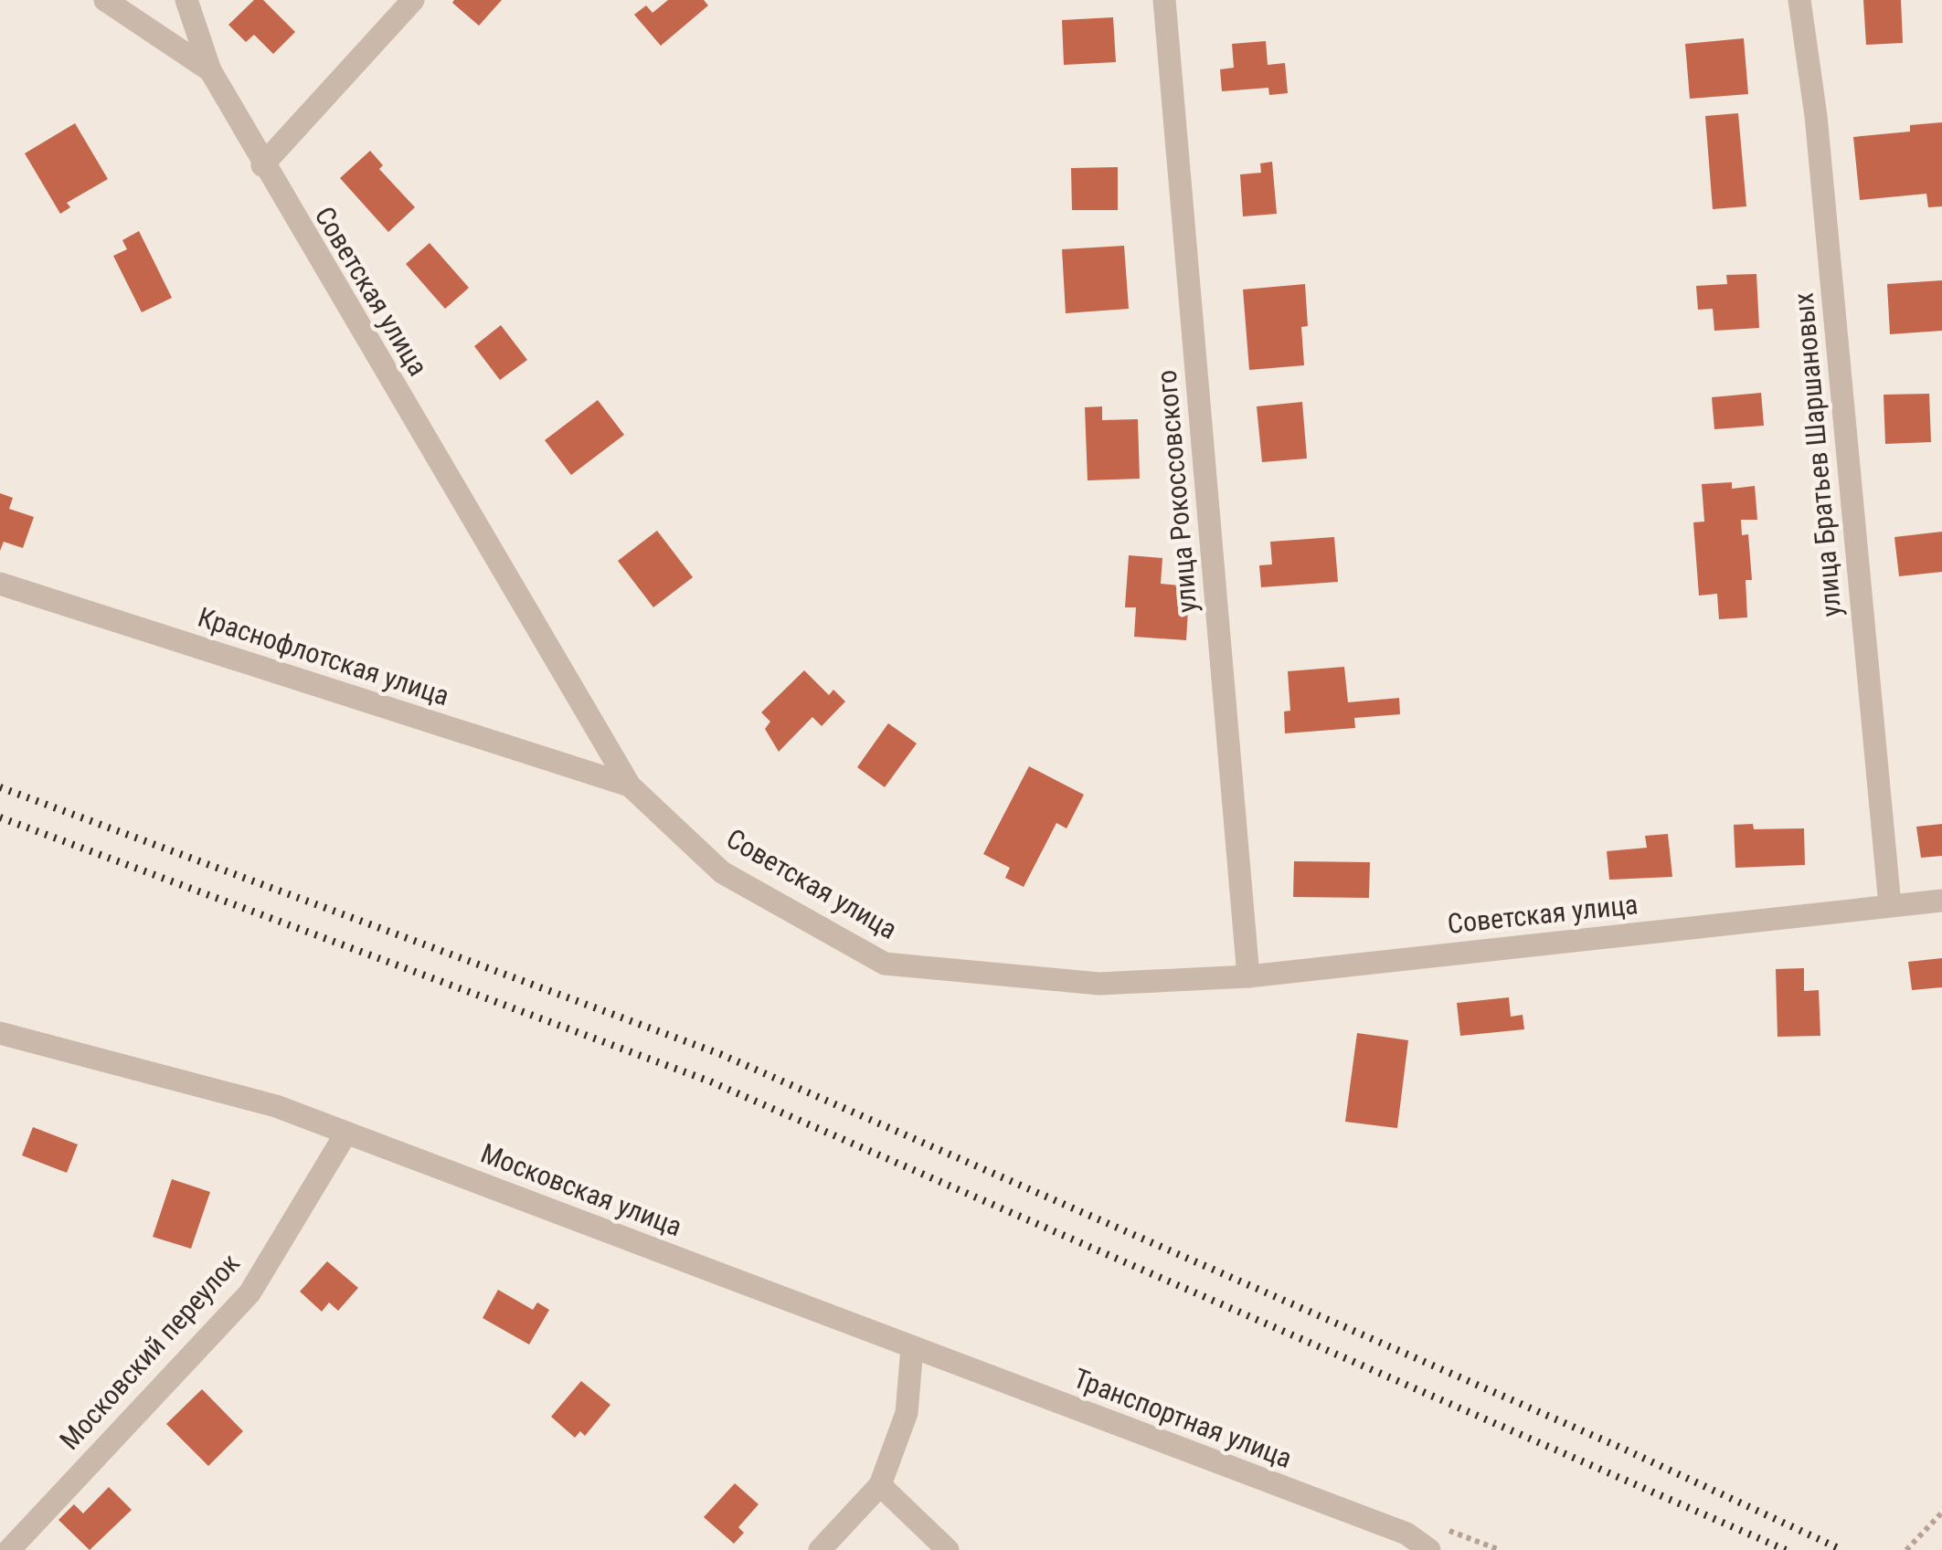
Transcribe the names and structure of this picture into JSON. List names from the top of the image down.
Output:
{
  "streets": {
    "street": [
      "Советская улица",
      "улица Братьев Шаршановых",
      "улица Рокоссовского",
      "Краснофлотская улица",
      "Московская улица",
      "Московский переулок",
      "Транспортная улица"
    ]
  },
  "crossings": [
    ["Советская улица", "улица Братьев Шаршановых"],
    ["Советская улица", "улица Рокоссовского"],
    ["Советская улица", "Краснофлотская улица"],
    ["Московская улица", "Московский переулок"],
    ["Московская улица", "Транспортная улица"]
  ]
}
